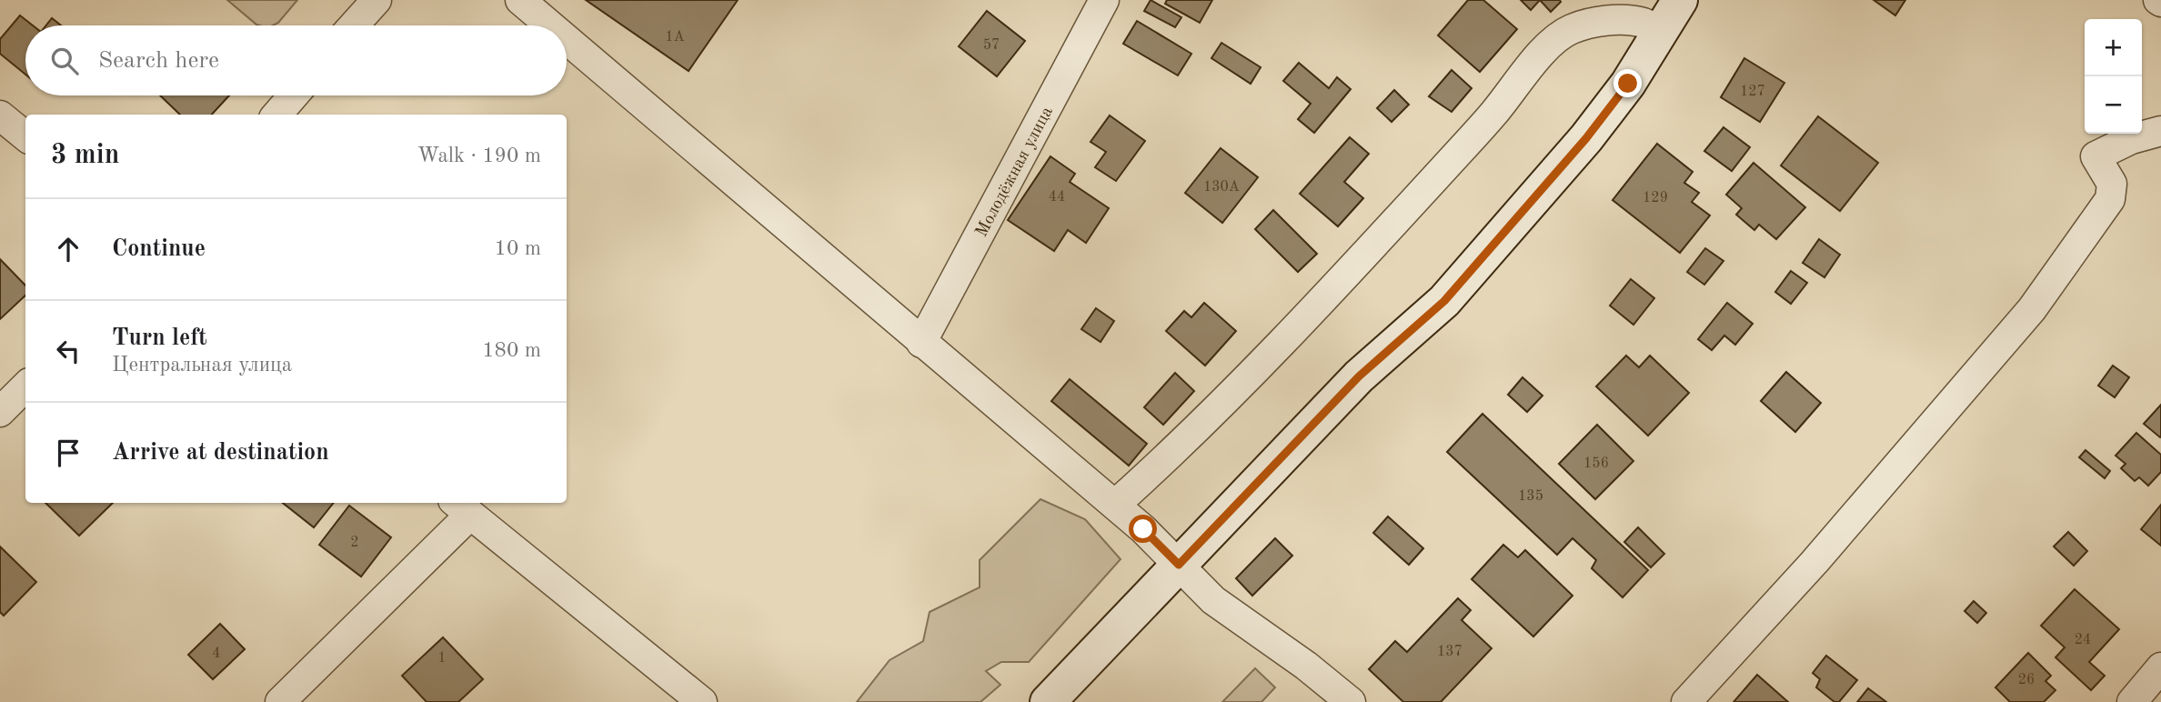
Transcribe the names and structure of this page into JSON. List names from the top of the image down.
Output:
{
  "streets": {
    "street": ["Молодёжная улица"]
  },
  "house_numbers": [
    "1А",
    "57",
    "127",
    "130А",
    "44",
    "129",
    "156",
    "135",
    "2",
    "24",
    "137",
    "4",
    "1",
    "26"
  ],
  "page": {
    "map_buttons": ["+", "−"],
    "search": "Search here",
    "heading": ["3 min", "Walk · 190 m"],
    "list": [
      ["Continue", "10 m"],
      ["Turn left", "Центральная улица", "180 m"],
      "Arrive at destination"
    ]
  }
}
